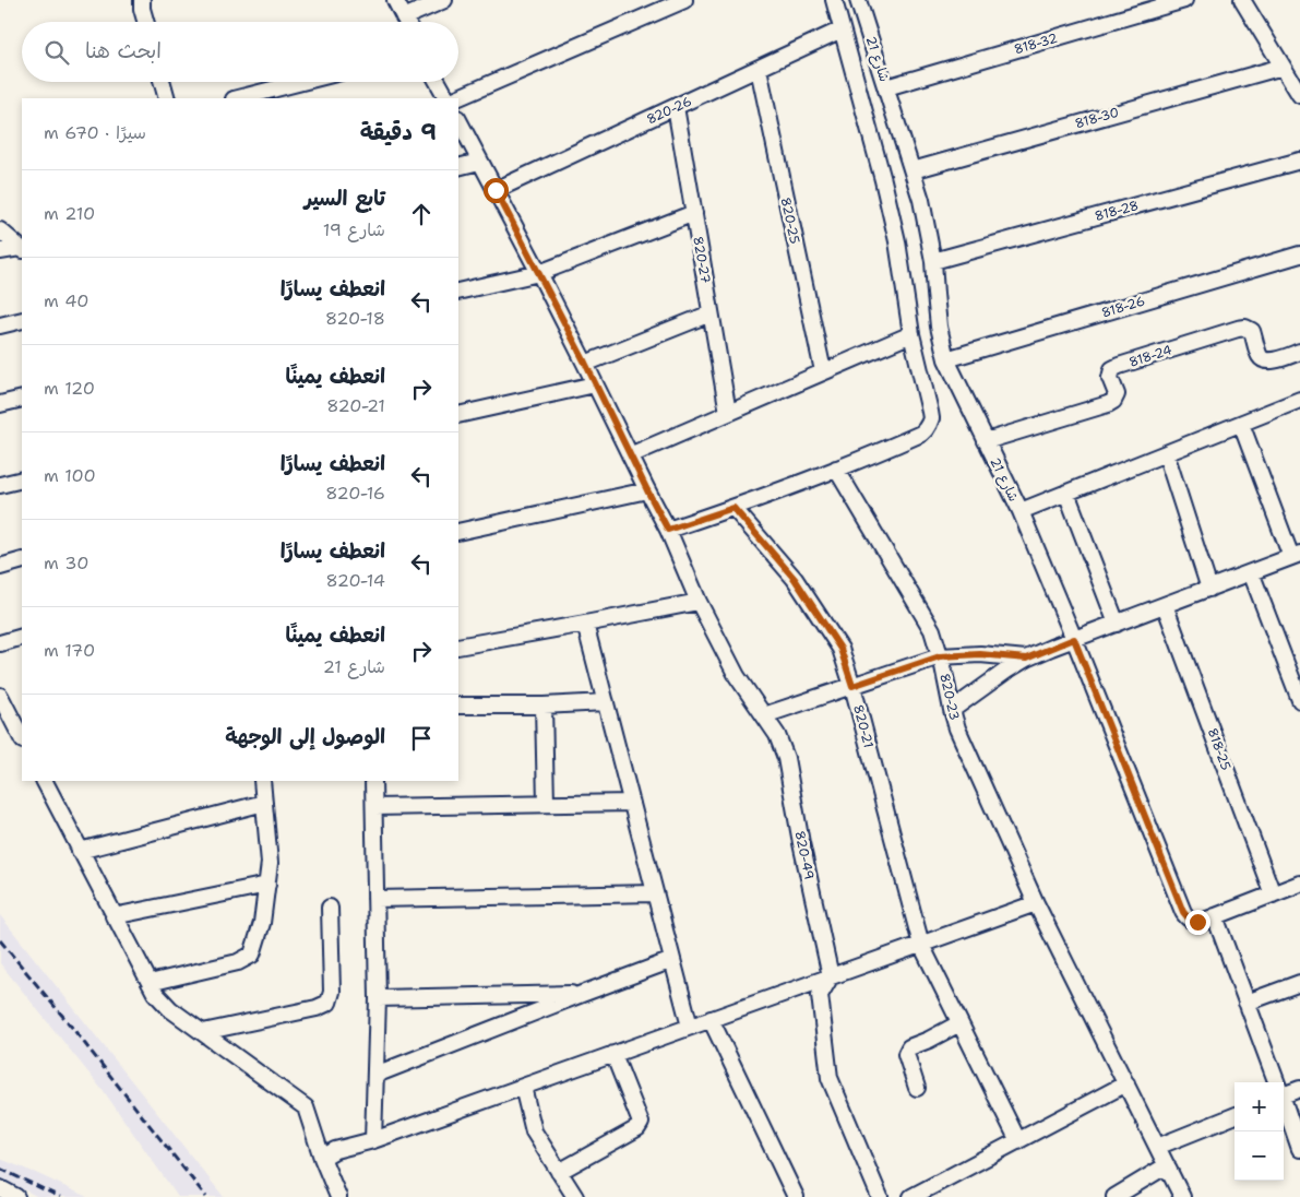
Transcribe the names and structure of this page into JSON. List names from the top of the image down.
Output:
{
  "streets": {
    "street": [
      "818-32",
      "شارع 21",
      "820-26",
      "818-30",
      "818-28",
      "820-25",
      "820-27",
      "818-26",
      "818-24",
      "820-23",
      "820-21",
      "818-25",
      "820-49"
    ]
  },
  "crossings": [
    ["818-32", "شارع 21"],
    ["شارع 21", "820-26"],
    ["شارع 21", "818-30"],
    ["شارع 21", "818-28"],
    ["شارع 21", "818-26"],
    ["شارع 21", "818-24"],
    ["شارع 21", "820-23"],
    ["شارع 21", "818-25"],
    ["820-26", "820-25"],
    ["820-26", "820-27"],
    ["820-26", "820-49"]
  ],
  "page": {
    "search": "ابحث هنا",
    "heading": ["9 دقيقة", "سيرًا · 670 m"],
    "list": [
      ["تابع السير", "شارع 19", "210 m"],
      ["انعطف يسارًا", "820-18", "40 m"],
      ["انعطف يمينًا", "820-21", "120 m"],
      ["انعطف يسارًا", "820-16", "100 m"],
      ["انعطف يسارًا", "820-14", "30 m"],
      ["انعطف يمينًا", "شارع 21", "170 m"],
      "الوصول إلى الوجهة"
    ],
    "map_buttons": ["+", "−"]
  }
}
